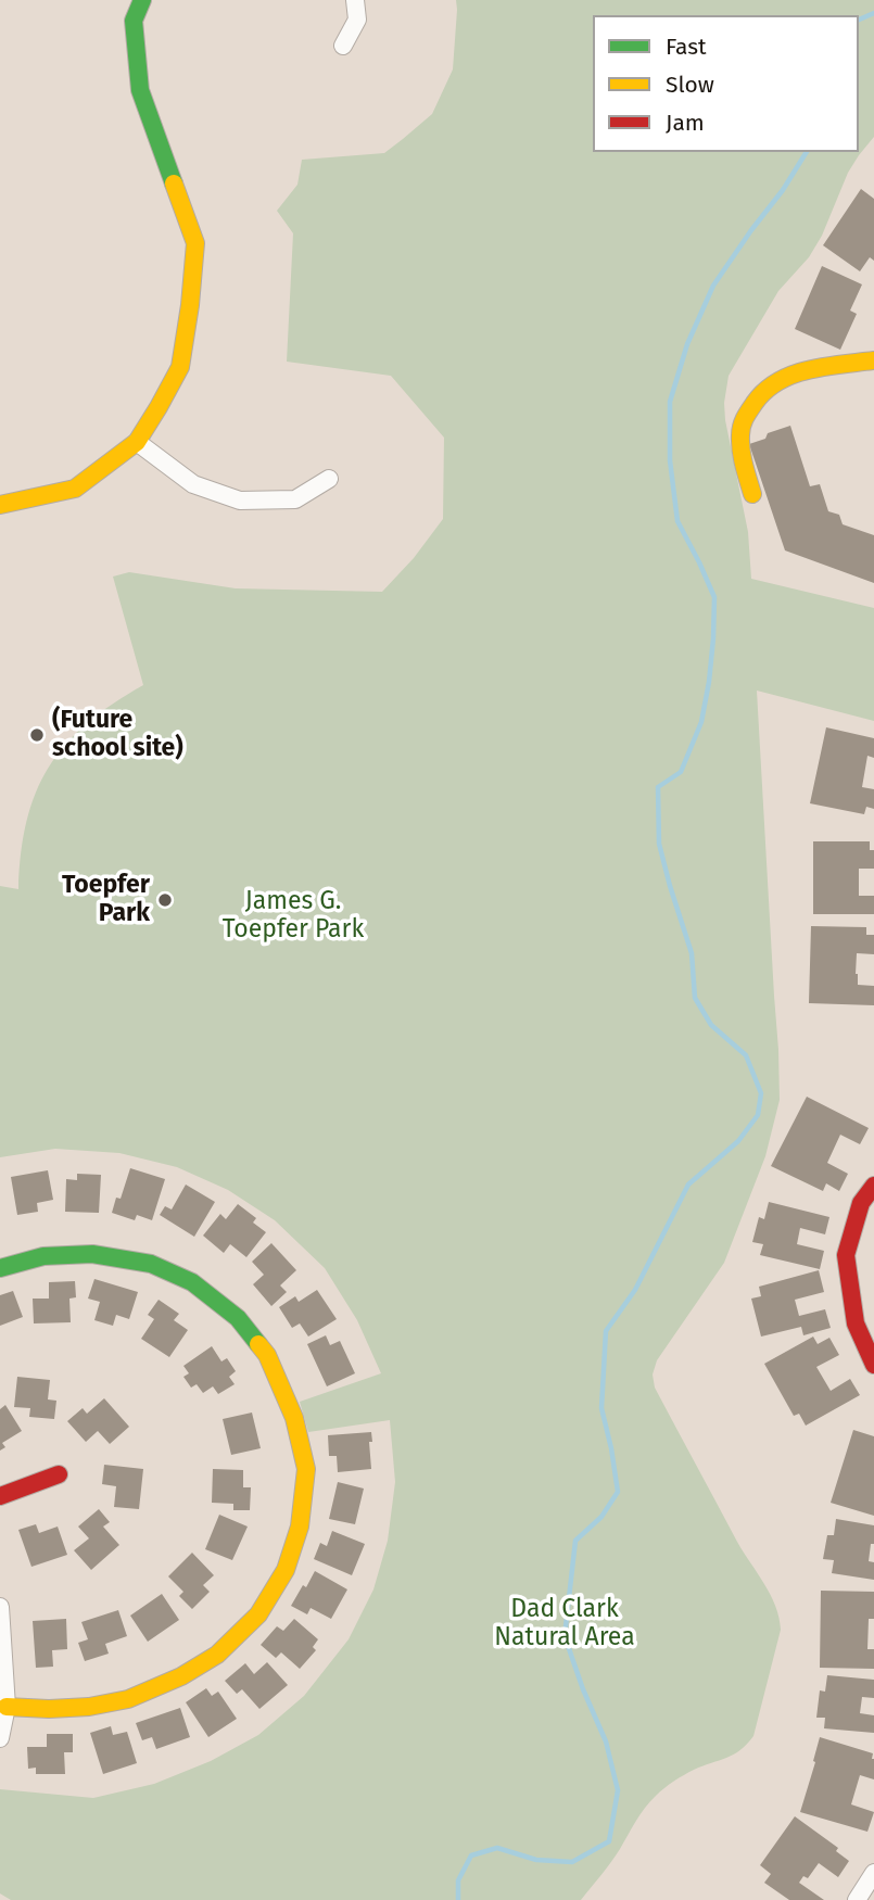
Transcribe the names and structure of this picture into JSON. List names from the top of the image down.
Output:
{
  "parks": ["James G. Toepfer Park", "Dad Clark Natural Area"],
  "places": ["(Future school site)", "Toepfer Park"],
  "legend": ["Fast", "Slow", "Jam"]
}
